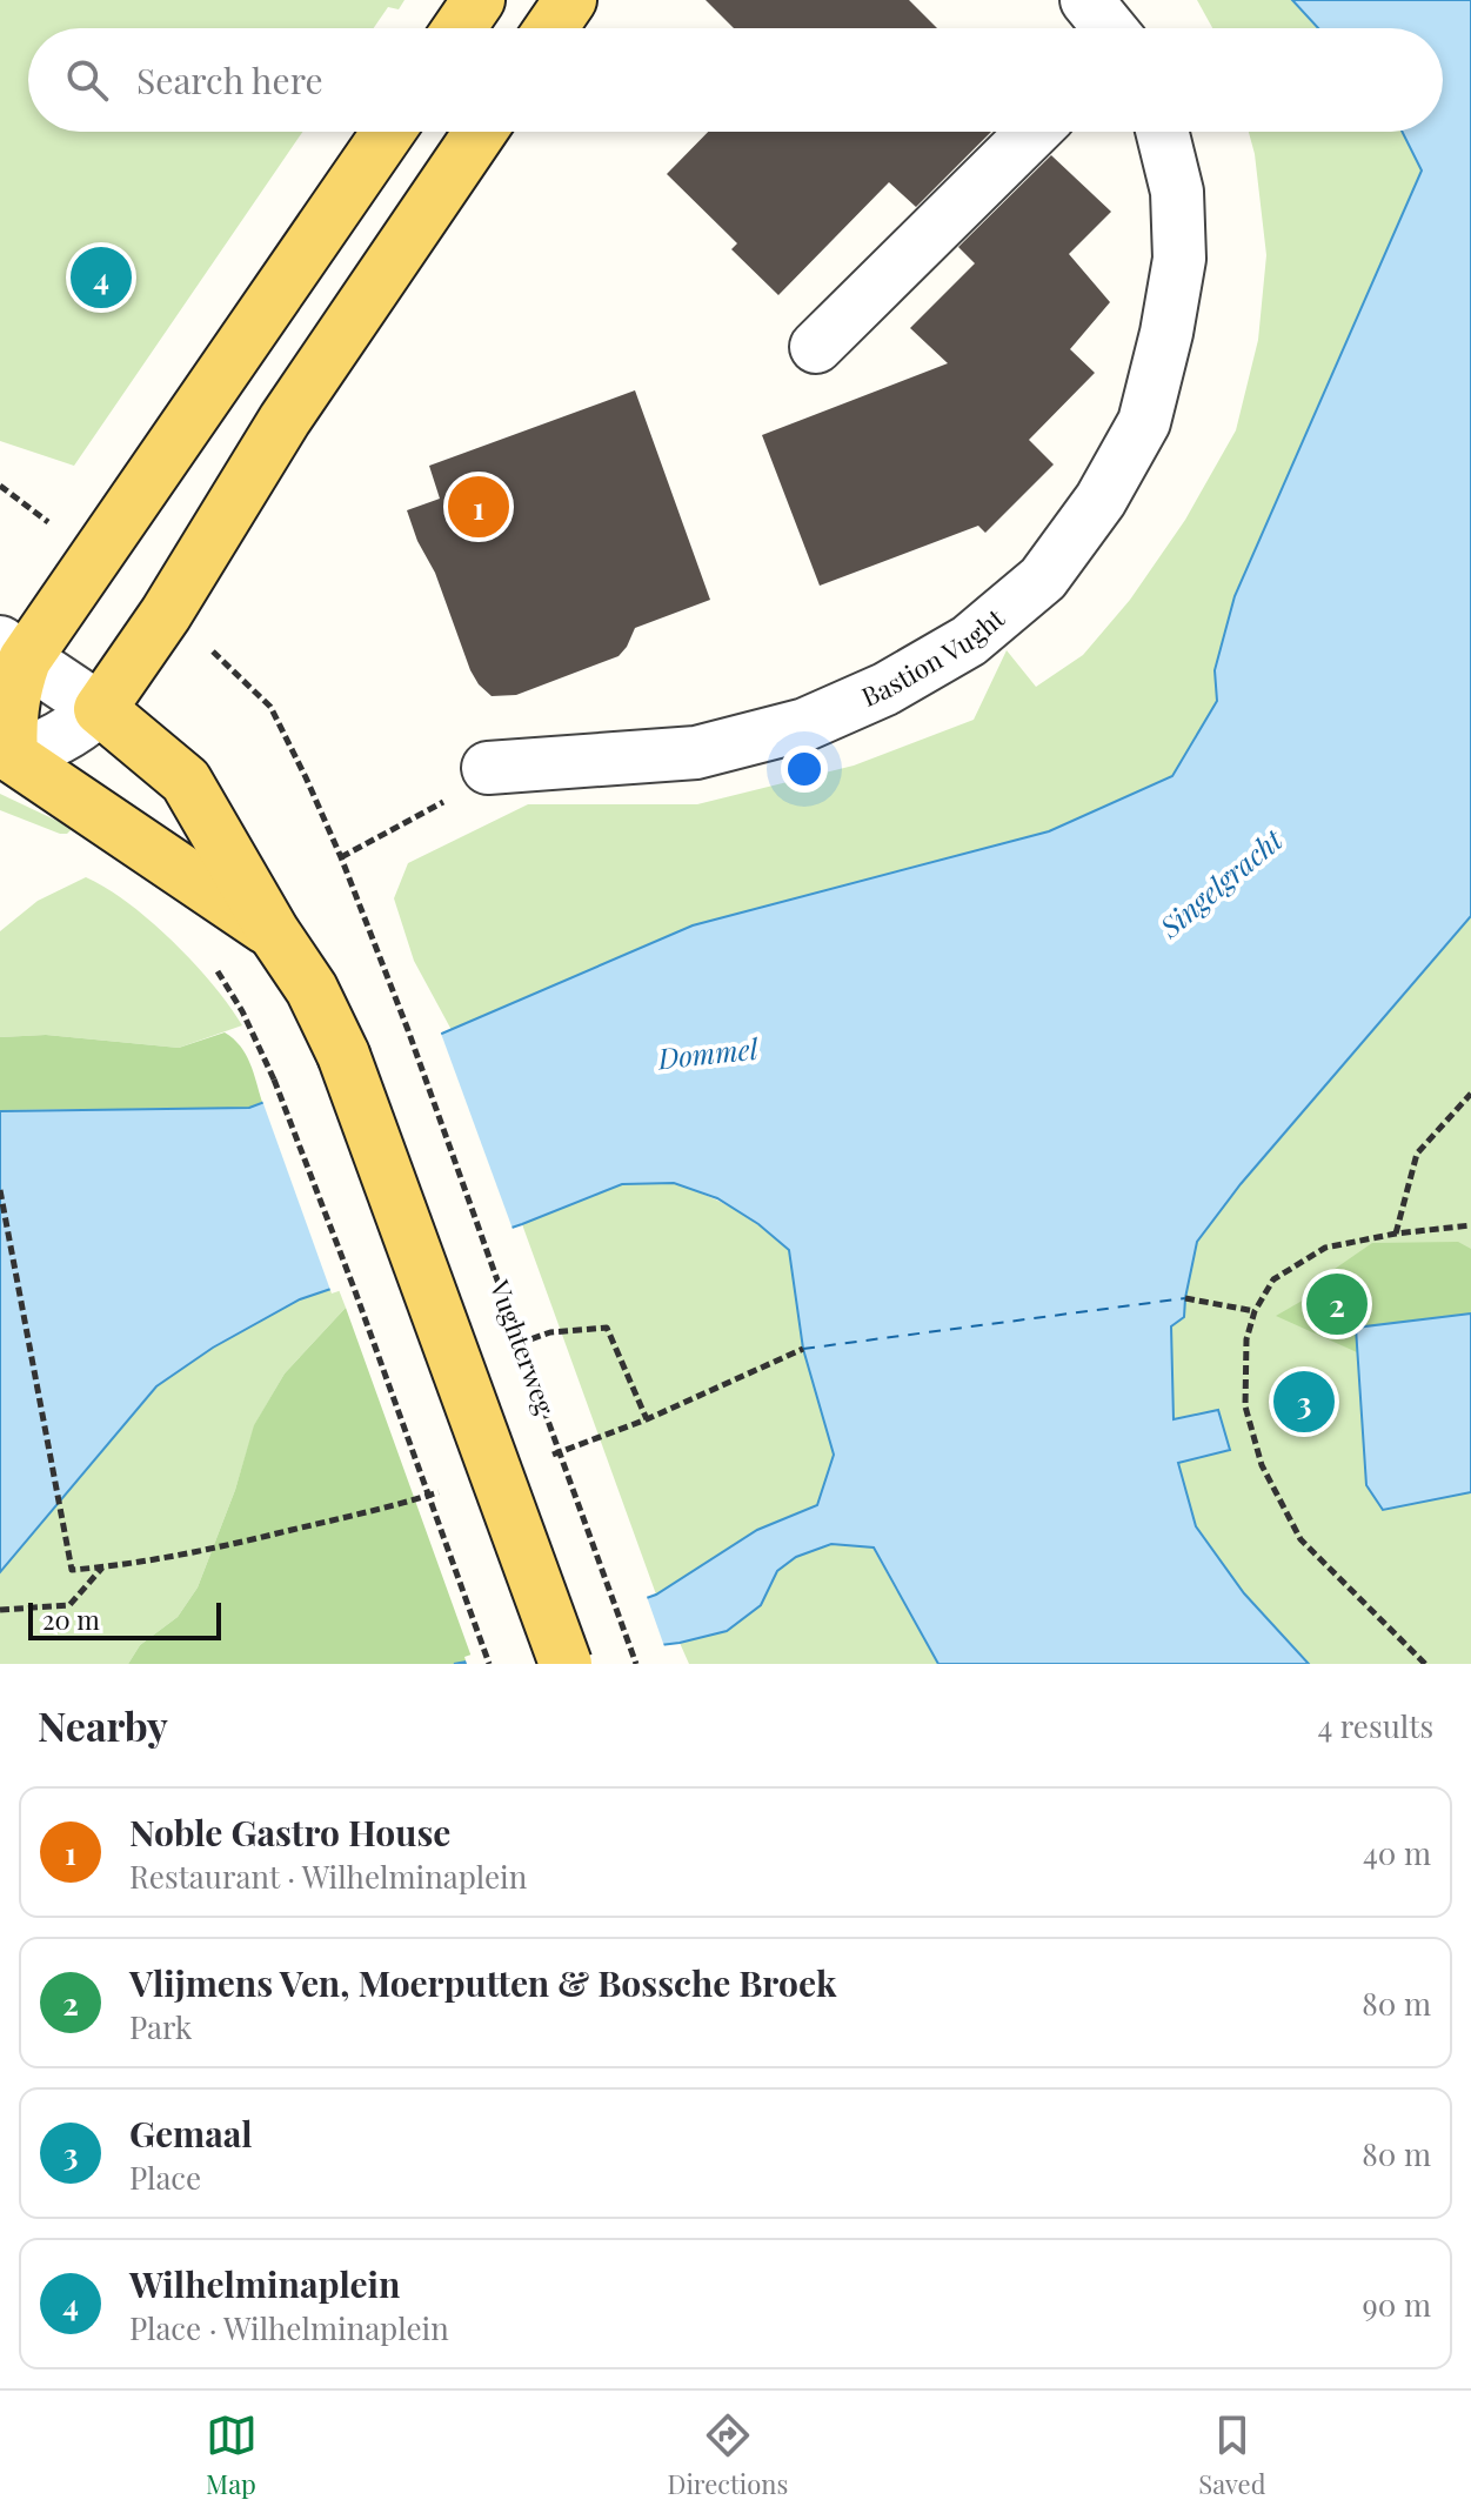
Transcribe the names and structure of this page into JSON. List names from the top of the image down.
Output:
{
  "streets": {
    "street": ["Bastion Vught"],
    "path": ["Vughterweg"]
  },
  "crossings": [
    ["Bastion Vught", "Vughterweg"]
  ],
  "water": ["Singelgracht", "Dommel"],
  "scale_bar": "20 m",
  "page": {
    "search": "Search here",
    "pins": [
      "4",
      "1",
      "2",
      "3"
    ],
    "scale": "20 m",
    "heading": ["Nearby", "4 results"],
    "list": [
      {
        "mark": "1",
        "name": "Noble Gastro House",
        "note": "Restaurant · Wilhelminaplein",
        "value": "40 m"
      },
      {
        "mark": "2",
        "name": "Vlijmens Ven, Moerputten & Bossche Broek",
        "note": "Park",
        "value": "80 m"
      },
      {
        "mark": "3",
        "name": "Gemaal",
        "note": "Place",
        "value": "80 m"
      },
      {
        "mark": "4",
        "name": "Wilhelminaplein",
        "note": "Place · Wilhelminaplein",
        "value": "90 m"
      }
    ],
    "nav": ["Map", "Directions", "Saved"]
  }
}
